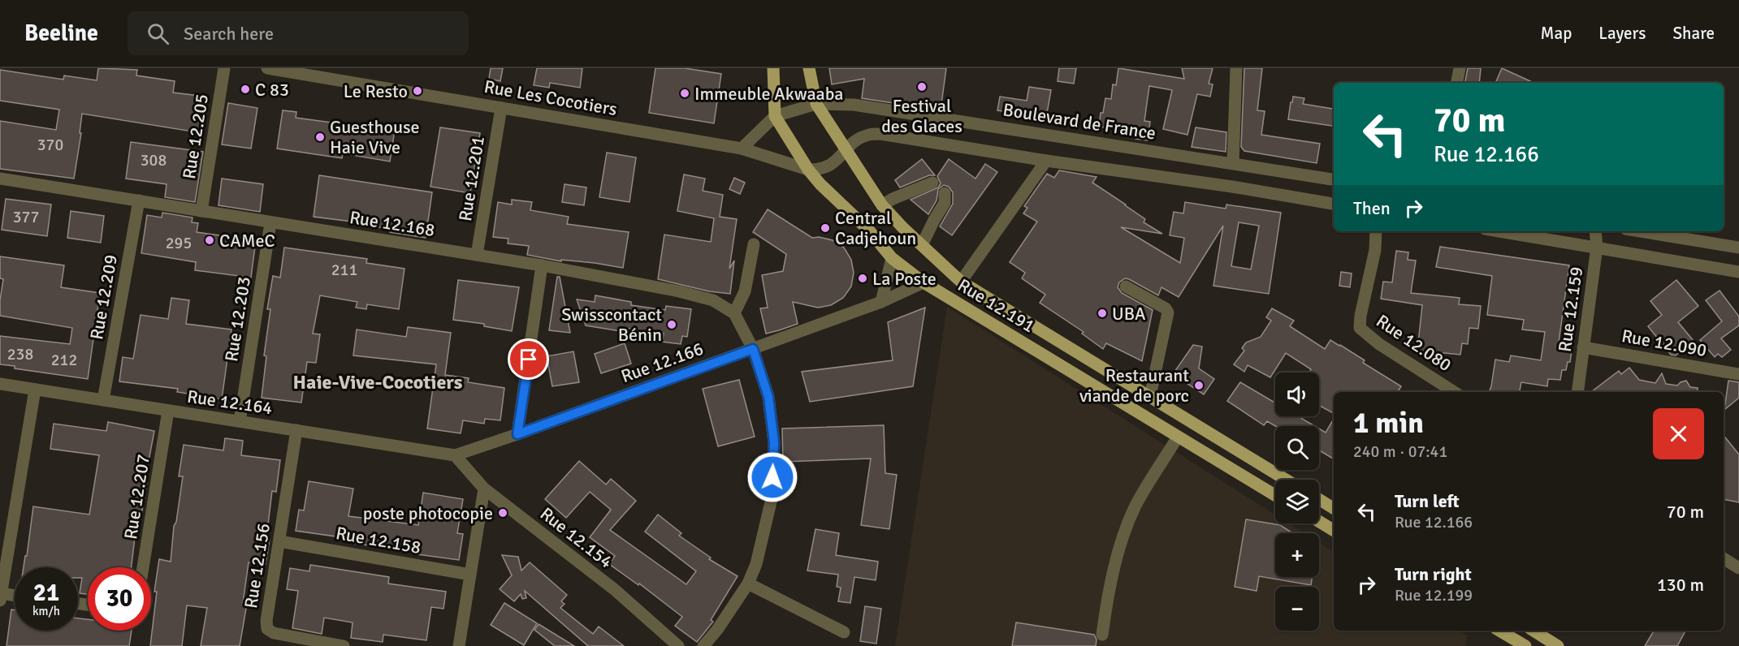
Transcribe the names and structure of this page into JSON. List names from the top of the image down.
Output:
{
  "streets": {
    "main road": ["Rue 12.191"],
    "street": [
      "Rue Les Cocotiers",
      "Boulevard de France",
      "Rue 12.205",
      "Rue 12.201",
      "Rue 12.168",
      "Rue 12.209",
      "Rue 12.159",
      "Rue 12.203",
      "Rue 12.080",
      "Rue 12.090",
      "Rue 12.166",
      "Rue 12.164",
      "Rue 12.207",
      "Rue 12.154",
      "Rue 12.158",
      "Rue 12.156"
    ]
  },
  "crossings": [
    ["Rue Les Cocotiers", "Rue 12.201"],
    ["Rue Les Cocotiers", "Rue 12.191"],
    ["Boulevard de France", "Rue 12.191"],
    ["Rue 12.205", "Rue 12.168"],
    ["Rue 12.201", "Rue 12.168"],
    ["Rue 12.168", "Rue 12.209"],
    ["Rue 12.168", "Rue 12.203"],
    ["Rue 12.209", "Rue 12.164"],
    ["Rue 12.191", "Rue 12.166"],
    ["Rue 12.159", "Rue 12.090"],
    ["Rue 12.203", "Rue 12.164"],
    ["Rue 12.166", "Rue 12.164"],
    ["Rue 12.166", "Rue 12.154"],
    ["Rue 12.164", "Rue 12.207"],
    ["Rue 12.164", "Rue 12.154"],
    ["Rue 12.164", "Rue 12.156"],
    ["Rue 12.158", "Rue 12.156"]
  ],
  "districts": ["Haie-Vive-Cocotiers"],
  "places": [
    "Festival des Glaces",
    "C 83",
    "Le Resto",
    "Immeuble Akwaaba",
    "Guesthouse Haie Vive",
    "Central Cadjehoun",
    "CAMeC",
    "La Poste",
    "UBA",
    "Swisscontact Bénin",
    "Restaurant viande de porc",
    "poste photocopie"
  ],
  "house_numbers": [
    "370",
    "308",
    "377",
    "295",
    "211",
    "238",
    "212"
  ],
  "page": {
    "header": "Beeline",
    "search": "Search here",
    "nav": ["Map", "Layers", "Share"],
    "turn": ["70 m", "Rue 12.166"],
    "then": "Then",
    "map_buttons": ["+", "−"],
    "heading": ["1 min", "240 m · 07:41"],
    "list": [
      {
        "name": "Turn left",
        "note": "Rue 12.166",
        "value": "70 m"
      },
      {
        "name": "Turn right",
        "note": "Rue 12.199",
        "value": "130 m"
      }
    ],
    "speed": "21 km/h",
    "limit": "30"
  }
}
